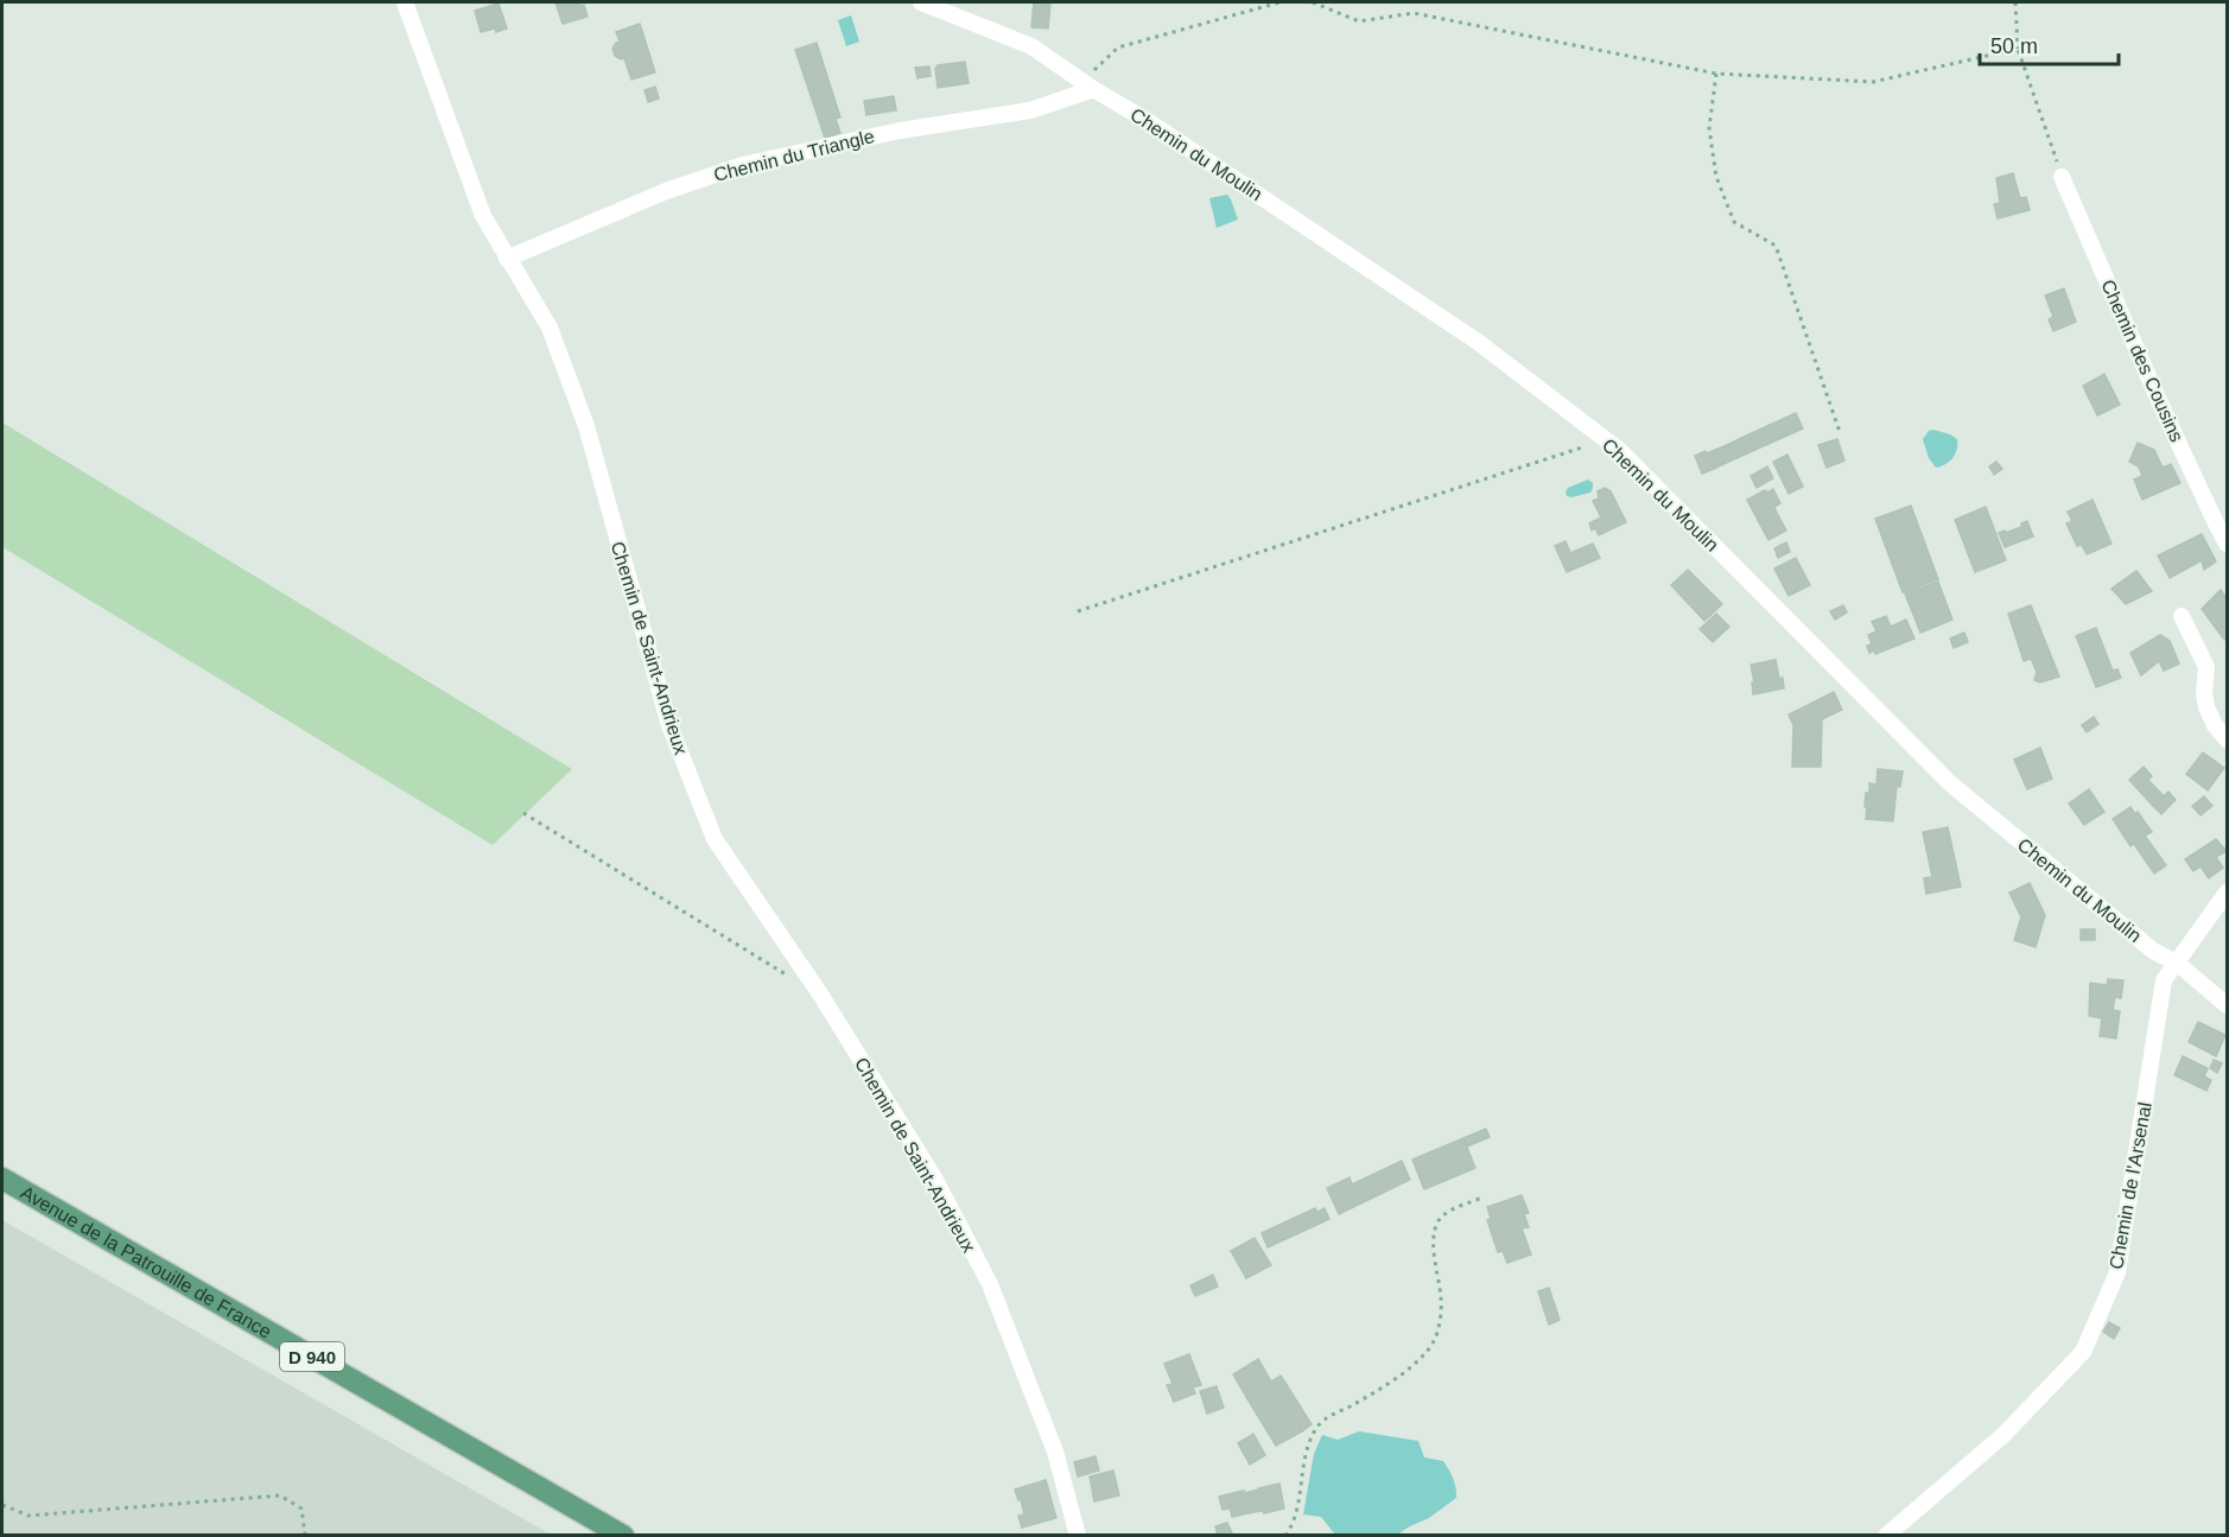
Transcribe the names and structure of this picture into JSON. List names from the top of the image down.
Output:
{
  "streets": {
    "main road": ["Avenue de la Patrouille de France", "D 940"],
    "street": [
      "Chemin du Moulin",
      "Chemin du Triangle",
      "Chemin des Cousins",
      "Chemin de Saint-Andrieux",
      "Chemin de l'Arsenal"
    ]
  },
  "crossings": [
    ["Chemin du Moulin", "Chemin du Triangle"],
    ["Chemin du Moulin", "Chemin de l'Arsenal"],
    ["Chemin du Triangle", "Chemin de Saint-Andrieux"]
  ],
  "scale_bar": "50 m"
}
